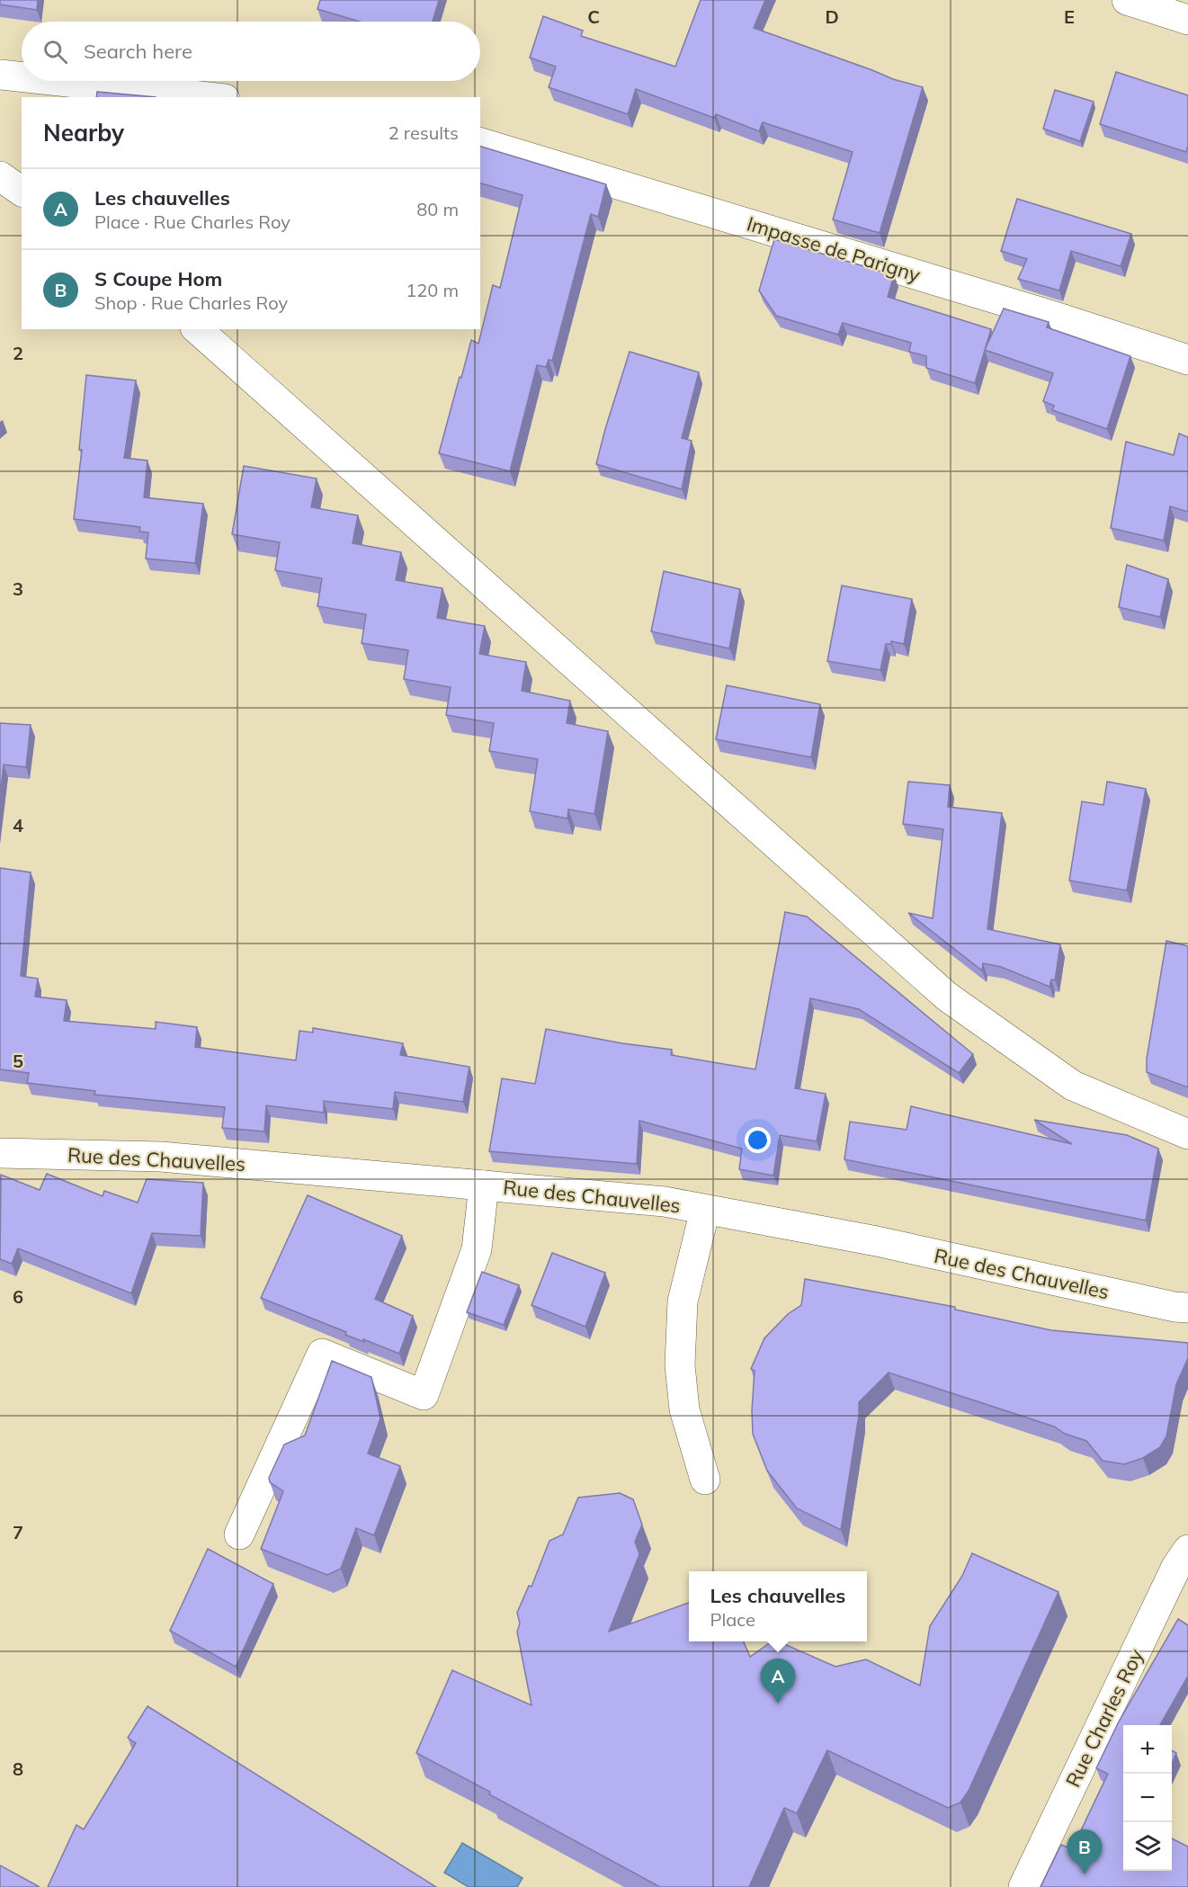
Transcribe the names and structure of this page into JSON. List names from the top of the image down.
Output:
{
  "streets": {
    "street": ["Impasse de Parigny", "Rue des Chauvelles", "Rue Charles Roy"]
  },
  "page": {
    "search": "Search here",
    "heading": ["Nearby", "2 results"],
    "list": [
      {
        "mark": "A",
        "name": "Les chauvelles",
        "note": "Place · Rue Charles Roy",
        "value": "80 m"
      },
      {
        "mark": "B",
        "name": "S Coupe Hom",
        "note": "Shop · Rue Charles Roy",
        "value": "120 m"
      }
    ],
    "popup": ["Les chauvelles", "Place"],
    "pins": ["A", "B"],
    "map_buttons": ["+", "−"]
  },
  "grid": {
    "columns": ["C", "D", "E"],
    "rows": [
      "2",
      "3",
      "4",
      "5",
      "6",
      "7",
      "8"
    ]
  }
}
